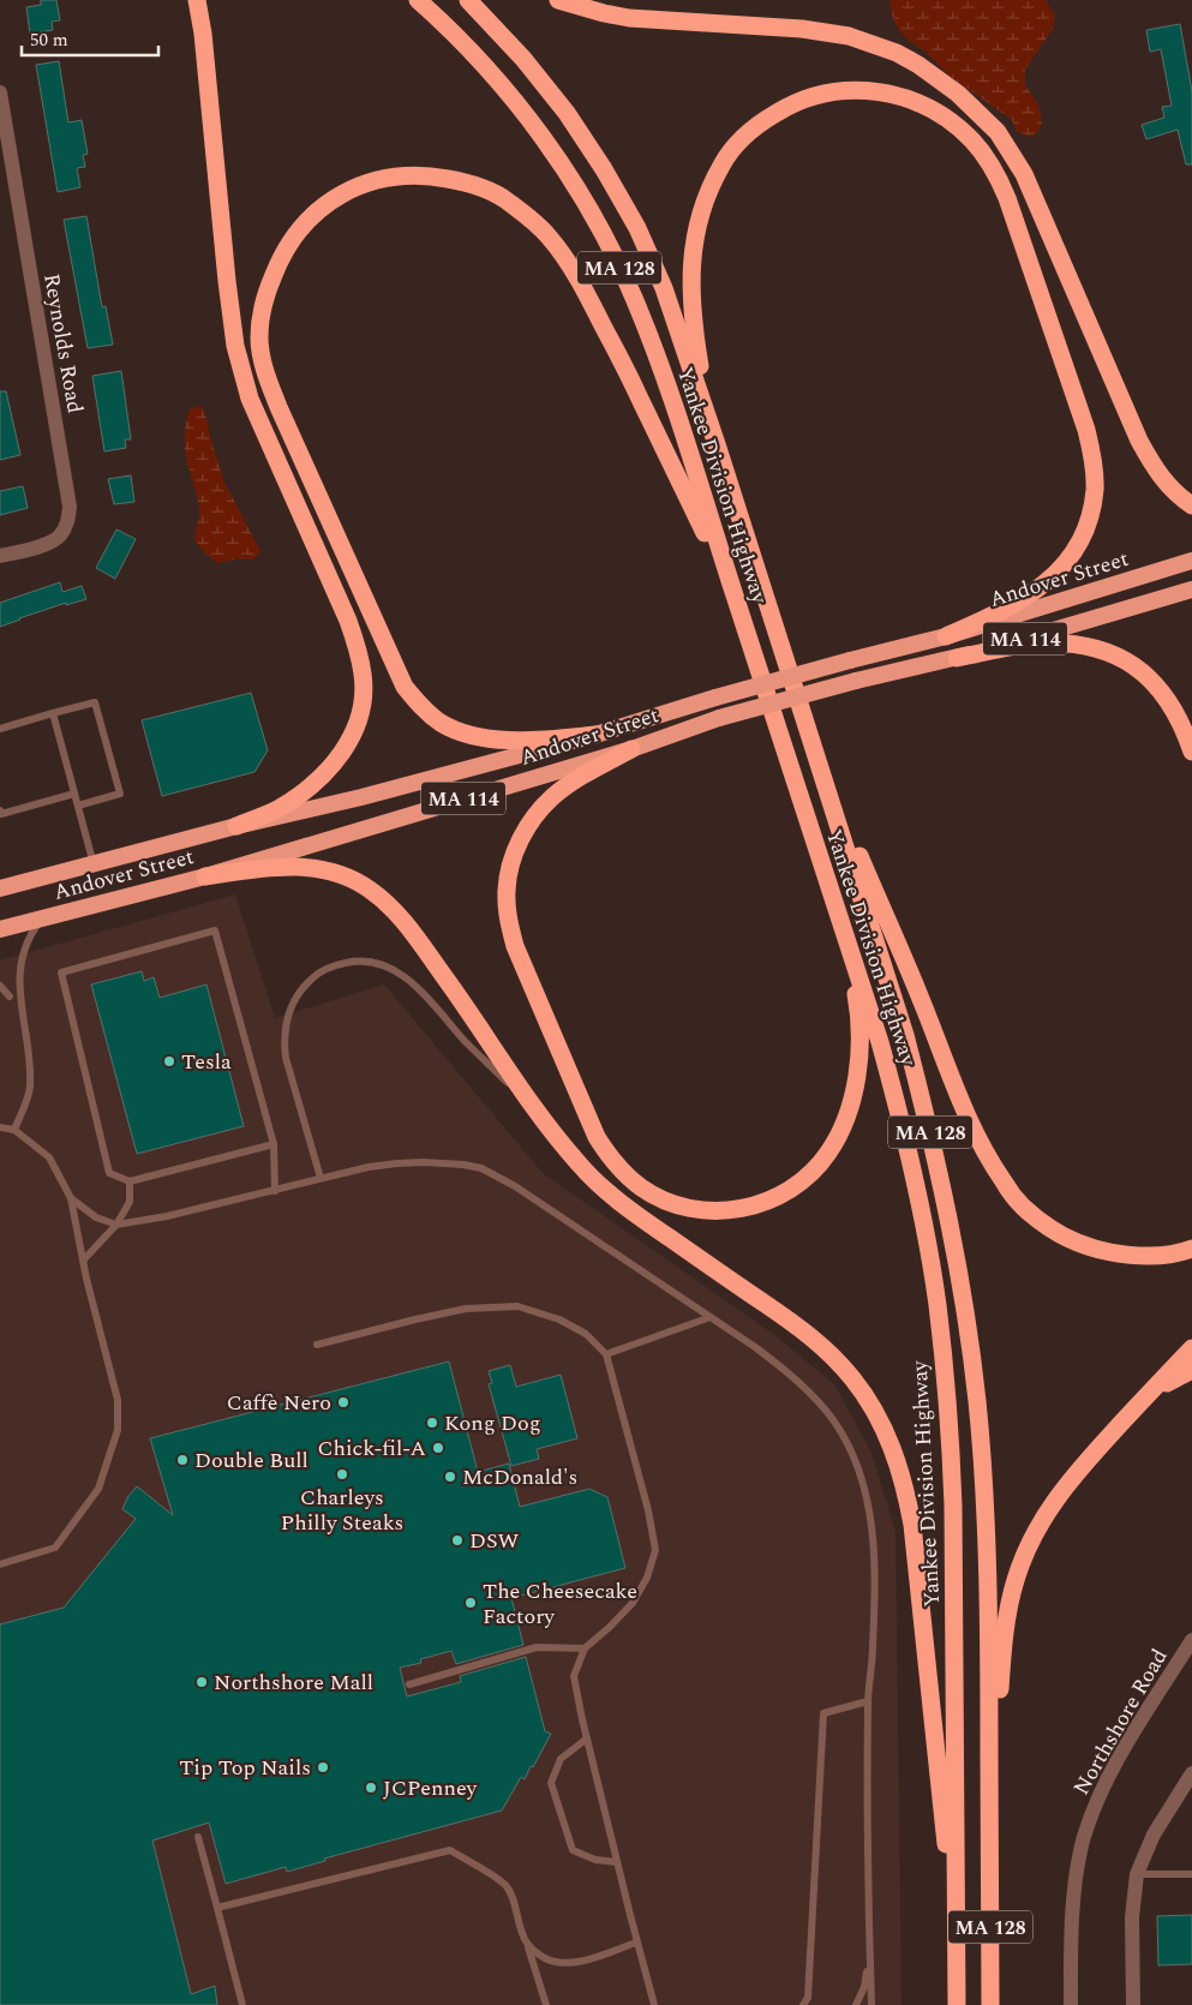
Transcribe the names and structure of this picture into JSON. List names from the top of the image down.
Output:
{
  "streets": {
    "highway": [
      "MA 128",
      "Yankee Division Highway",
      "Andover Street",
      "MA 114"
    ],
    "street": ["Reynolds Road", "Northshore Road"]
  },
  "places": [
    "Tesla",
    "Caffè Nero",
    "Kong Dog",
    "Chick-fil-A",
    "Double Bull",
    "Charleys Philly Steaks",
    "McDonald's",
    "DSW",
    "The Cheesecake Factory",
    "Northshore Mall",
    "Tip Top Nails",
    "JCPenney"
  ],
  "scale_bar": "50 m"
}
